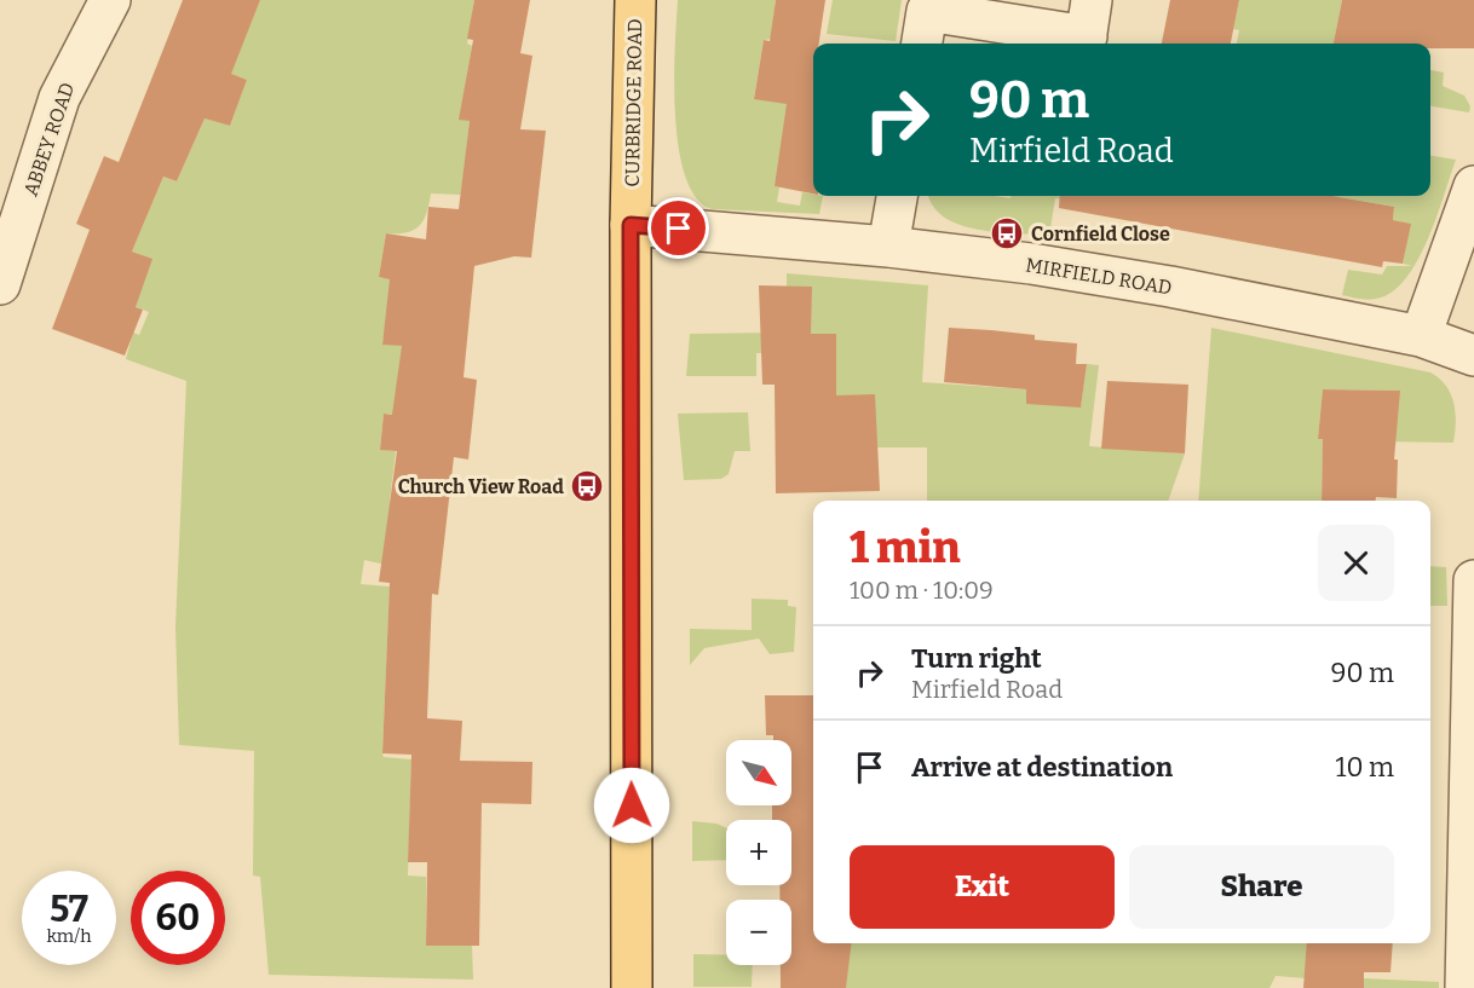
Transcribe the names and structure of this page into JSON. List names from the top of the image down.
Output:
{
  "streets": {
    "main road": ["CURBRIDGE ROAD"],
    "street": ["ABBEY ROAD", "MIRFIELD ROAD"]
  },
  "crossings": [
    ["CURBRIDGE ROAD", "MIRFIELD ROAD"]
  ],
  "places": {
    "bus stop": ["Cornfield Close", "Church View Road"]
  },
  "north": "bottom right",
  "page": {
    "turn": ["90 m", "Mirfield Road"],
    "heading": ["1 min", "100 m · 10:09"],
    "list": [
      {
        "name": "Turn right",
        "note": "Mirfield Road",
        "value": "90 m"
      },
      {
        "name": "Arrive at destination",
        "value": "10 m"
      }
    ],
    "map_buttons": ["+", "−"],
    "buttons": ["Exit", "Share"],
    "speed": "57 km/h",
    "limit": "60"
  }
}
